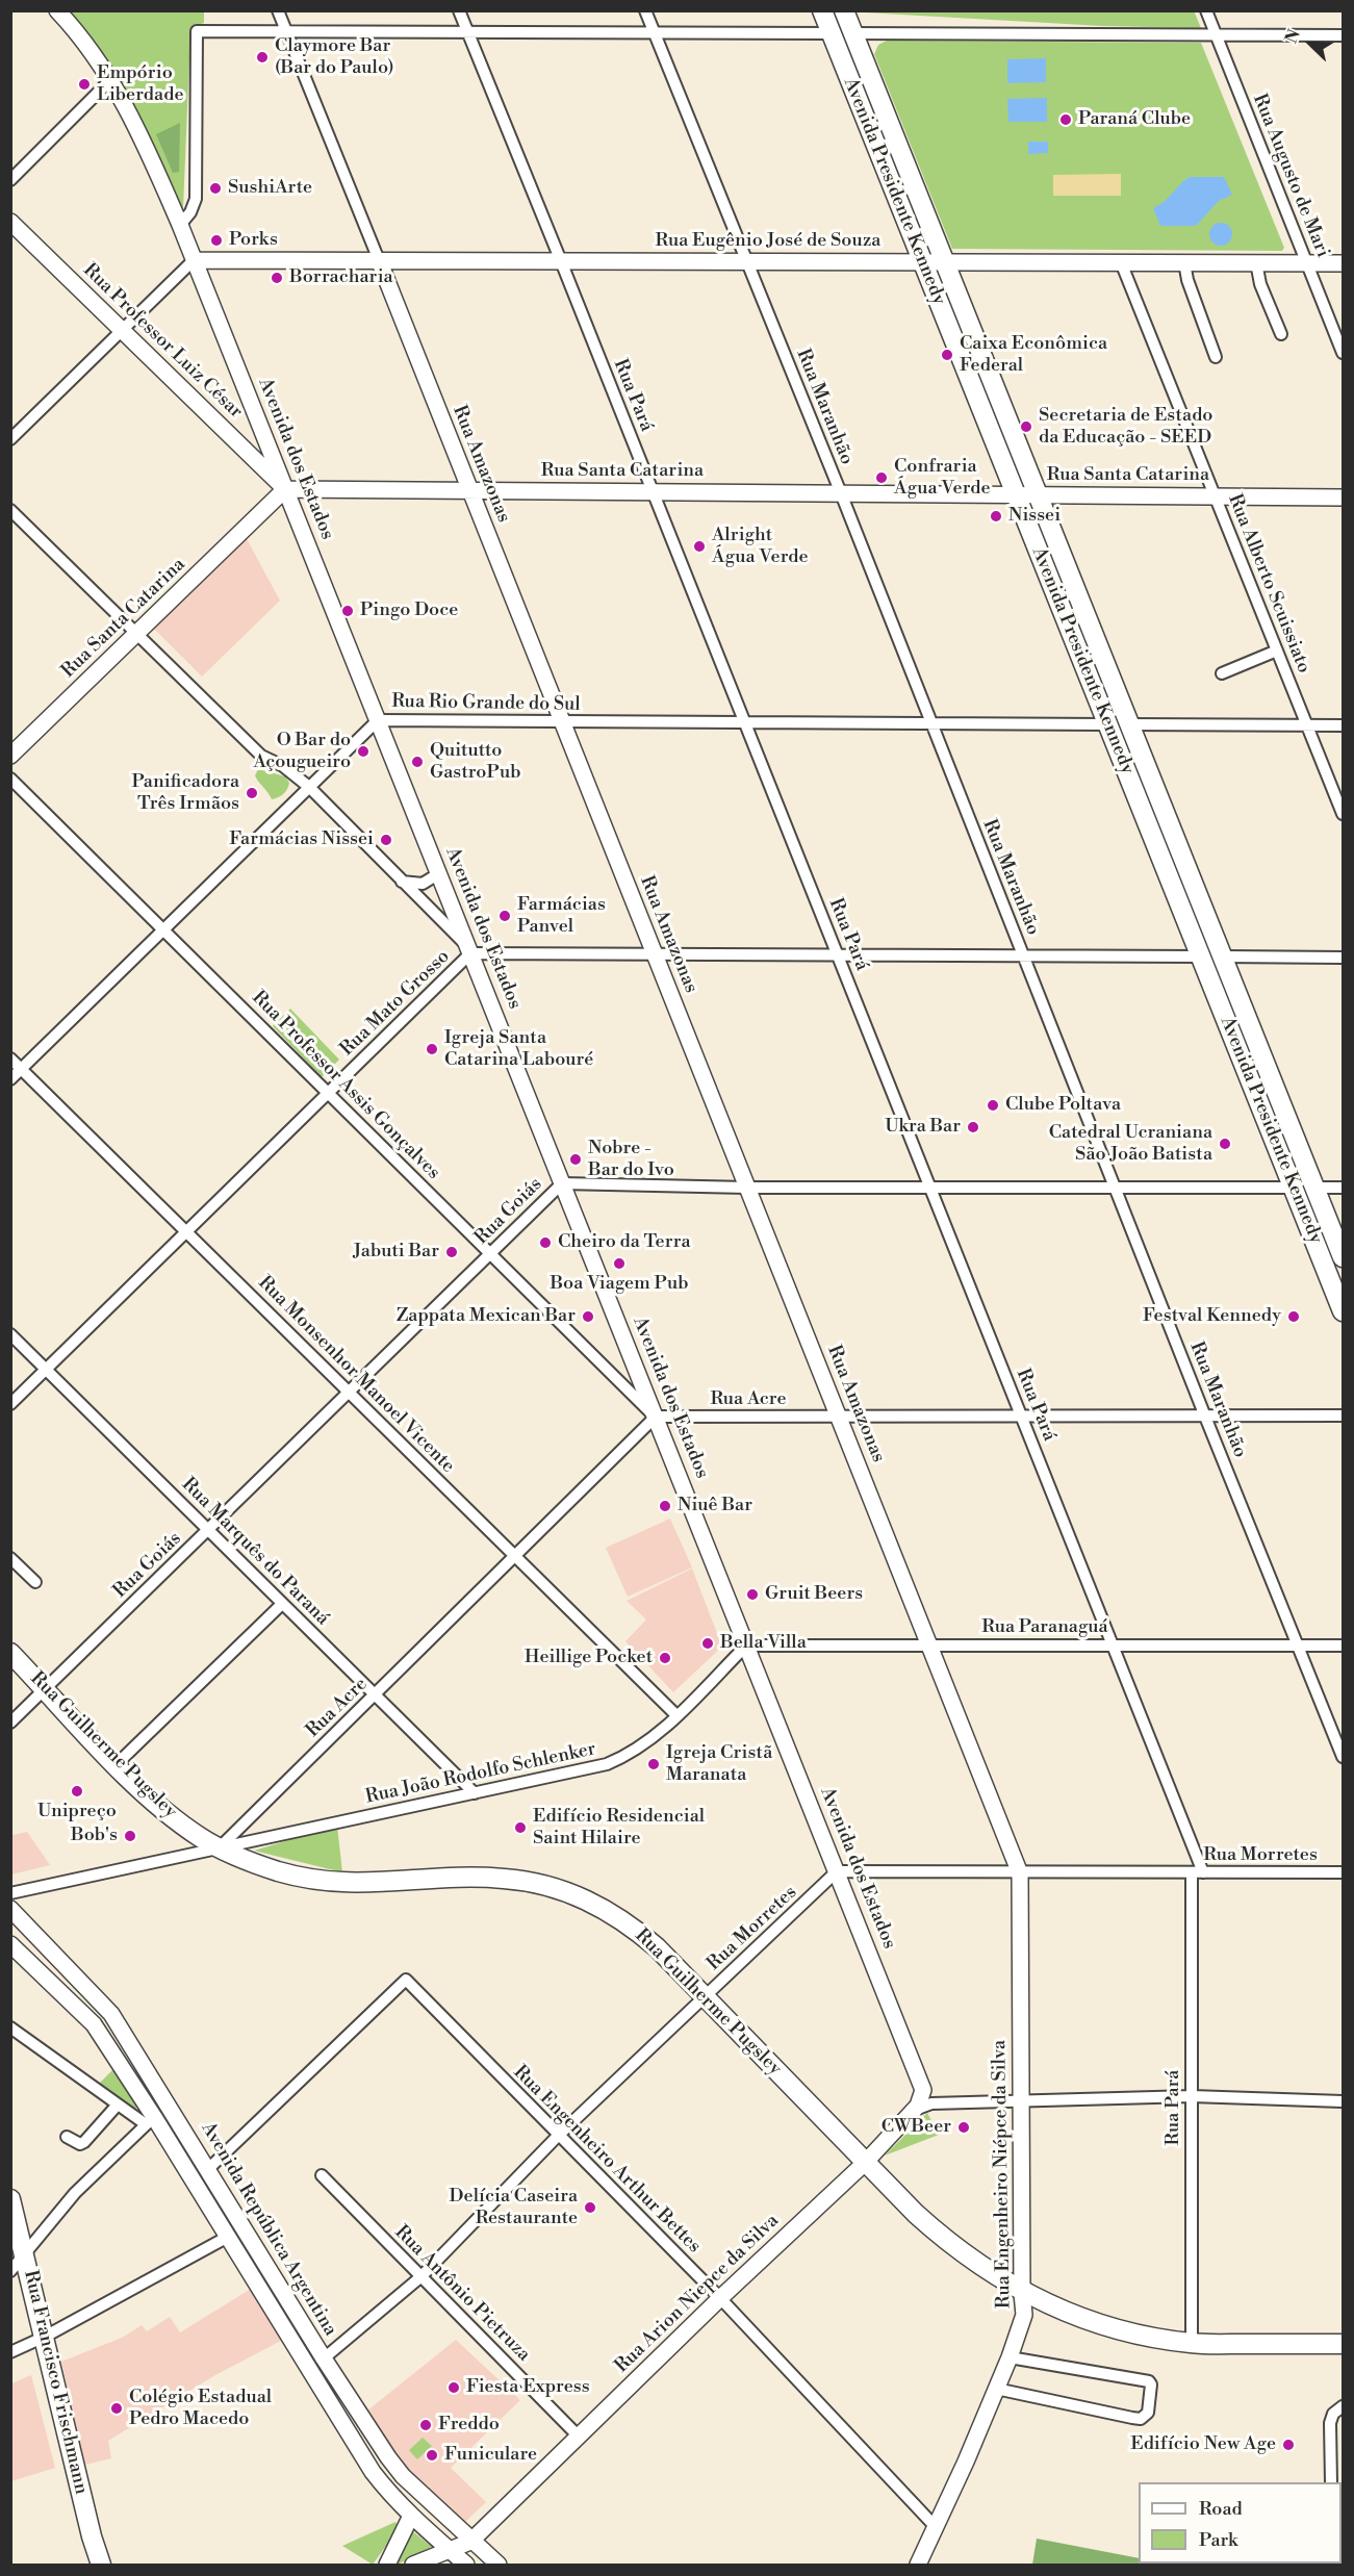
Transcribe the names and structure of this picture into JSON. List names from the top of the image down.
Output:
{
  "streets": {
    "main road": ["Avenida Presidente Kennedy", "Rua Guilherme Pugsley", "Rua Francisco Frischmann"],
    "street": [
      "Rua Augusto de Mari",
      "Rua Eugênio José de Souza",
      "Rua Professor Luiz César",
      "Rua Pará",
      "Rua Maranhão",
      "Avenida dos Estados",
      "Rua Amazonas",
      "Rua Santa Catarina",
      "Rua Alberto Scuissiato",
      "Rua Rio Grande do Sul",
      "Rua Mato Grosso",
      "Rua Professor Assis Gonçalves",
      "Rua Goiás",
      "Rua Monsenhor Manoel Vicente",
      "Rua Acre",
      "Rua Marquês do Paraná",
      "Rua Paranaguá",
      "Rua João Rodolfo Schlenker",
      "Rua Morretes",
      "Rua Engenheiro Arthur Bettes",
      "Rua Engenheiro Niépce da Silva",
      "Avenida República Argentina",
      "Rua Antônio Pietruza",
      "Rua Arion Niepce da Silva"
    ]
  },
  "crossings": [
    ["Rua Augusto de Mari", "Rua Eugênio José de Souza"],
    ["Avenida Presidente Kennedy", "Rua Eugênio José de Souza"],
    ["Avenida Presidente Kennedy", "Rua Santa Catarina"],
    ["Avenida Presidente Kennedy", "Rua Rio Grande do Sul"],
    ["Avenida Presidente Kennedy", "Rua Mato Grosso"],
    ["Avenida Presidente Kennedy", "Rua Goiás"],
    ["Rua Eugênio José de Souza", "Rua Pará"],
    ["Rua Eugênio José de Souza", "Rua Maranhão"],
    ["Rua Eugênio José de Souza", "Avenida dos Estados"],
    ["Rua Eugênio José de Souza", "Rua Amazonas"],
    ["Rua Eugênio José de Souza", "Rua Alberto Scuissiato"],
    ["Rua Professor Luiz César", "Avenida dos Estados"],
    ["Rua Professor Luiz César", "Rua Santa Catarina"],
    ["Rua Pará", "Rua Santa Catarina"],
    ["Rua Pará", "Rua Rio Grande do Sul"],
    ["Rua Pará", "Rua Mato Grosso"],
    ["Rua Pará", "Rua Goiás"],
    ["Rua Pará", "Rua Acre"],
    ["Rua Pará", "Rua Paranaguá"],
    ["Rua Pará", "Rua Guilherme Pugsley"],
    ["Rua Pará", "Rua Morretes"],
    ["Rua Maranhão", "Rua Santa Catarina"],
    ["Rua Maranhão", "Rua Rio Grande do Sul"],
    ["Rua Maranhão", "Rua Mato Grosso"],
    ["Rua Maranhão", "Rua Goiás"],
    ["Rua Maranhão", "Rua Acre"],
    ["Rua Maranhão", "Rua Paranaguá"],
    ["Avenida dos Estados", "Rua Santa Catarina"],
    ["Avenida dos Estados", "Rua Rio Grande do Sul"],
    ["Avenida dos Estados", "Rua Mato Grosso"],
    ["Avenida dos Estados", "Rua Professor Assis Gonçalves"],
    ["Avenida dos Estados", "Rua Goiás"],
    ["Avenida dos Estados", "Rua Acre"],
    ["Avenida dos Estados", "Rua Paranaguá"],
    ["Avenida dos Estados", "Rua João Rodolfo Schlenker"],
    ["Avenida dos Estados", "Rua Morretes"],
    ["Avenida dos Estados", "Rua Arion Niepce da Silva"],
    ["Rua Amazonas", "Rua Santa Catarina"],
    ["Rua Amazonas", "Rua Rio Grande do Sul"],
    ["Rua Amazonas", "Rua Mato Grosso"],
    ["Rua Amazonas", "Rua Goiás"],
    ["Rua Amazonas", "Rua Acre"],
    ["Rua Amazonas", "Rua Paranaguá"],
    ["Rua Amazonas", "Rua Morretes"],
    ["Rua Amazonas", "Rua Engenheiro Niépce da Silva"],
    ["Rua Santa Catarina", "Rua Alberto Scuissiato"],
    ["Rua Rio Grande do Sul", "Rua Professor Assis Gonçalves"],
    ["Rua Rio Grande do Sul", "Rua Monsenhor Manoel Vicente"],
    ["Rua Mato Grosso", "Rua Professor Assis Gonçalves"],
    ["Rua Mato Grosso", "Rua Monsenhor Manoel Vicente"],
    ["Rua Mato Grosso", "Rua Marquês do Paraná"],
    ["Rua Professor Assis Gonçalves", "Rua Goiás"],
    ["Rua Professor Assis Gonçalves", "Rua Acre"],
    ["Rua Goiás", "Rua Monsenhor Manoel Vicente"],
    ["Rua Goiás", "Rua Marquês do Paraná"],
    ["Rua Goiás", "Rua Guilherme Pugsley"],
    ["Rua Monsenhor Manoel Vicente", "Rua Acre"],
    ["Rua Monsenhor Manoel Vicente", "Rua João Rodolfo Schlenker"],
    ["Rua Acre", "Rua Marquês do Paraná"],
    ["Rua Acre", "Rua Guilherme Pugsley"],
    ["Rua Acre", "Rua João Rodolfo Schlenker"],
    ["Rua Marquês do Paraná", "Rua João Rodolfo Schlenker"],
    ["Rua Paranaguá", "Rua João Rodolfo Schlenker"],
    ["Rua Guilherme Pugsley", "Rua João Rodolfo Schlenker"],
    ["Rua Guilherme Pugsley", "Rua Morretes"],
    ["Rua Guilherme Pugsley", "Rua Engenheiro Niépce da Silva"],
    ["Rua Guilherme Pugsley", "Rua Arion Niepce da Silva"],
    ["Rua Morretes", "Rua Engenheiro Arthur Bettes"],
    ["Rua Morretes", "Rua Engenheiro Niépce da Silva"],
    ["Rua Morretes", "Avenida República Argentina"],
    ["Rua Morretes", "Rua Antônio Pietruza"],
    ["Rua Engenheiro Arthur Bettes", "Rua Engenheiro Niépce da Silva"],
    ["Rua Engenheiro Arthur Bettes", "Avenida República Argentina"],
    ["Rua Engenheiro Arthur Bettes", "Rua Arion Niepce da Silva"],
    ["Avenida República Argentina", "Rua Arion Niepce da Silva"],
    ["Rua Antônio Pietruza", "Rua Arion Niepce da Silva"]
  ],
  "places": [
    "Claymore Bar (Bar do Paulo)",
    "Empório Liberdade",
    "Paraná Clube",
    "SushiArte",
    "Porks",
    "Borracharia",
    "Caixa Econômica Federal",
    "Secretaria de Estado da Educação - SEED",
    "Confraria Água Verde",
    "Nissei",
    "Alright Água Verde",
    "Pingo Doce",
    "O Bar do Açougueiro",
    "Quitutto GastroPub",
    "Panificadora Três Irmãos",
    "Farmácias Nissei",
    "Farmácias Panvel",
    "Igreja Santa Catarina Labouré",
    "Clube Poltava",
    "Ukra Bar",
    "Catedral Ucraniana São João Batista",
    "Nobre - Bar do Ivo",
    "Cheiro da Terra",
    "Jabuti Bar",
    "Boa Viagem Pub",
    "Zappata Mexican Bar",
    "Festval Kennedy",
    "Niuê Bar",
    "Gruit Beers",
    "Bella Villa",
    "Heillige Pocket",
    "Igreja Cristã Maranata",
    "Unipreço",
    "Edifício Residencial Saint Hilaire",
    "Bob's",
    "CWBeer",
    "Delícia Caseira Restaurante",
    "Fiesta Express",
    "Colégio Estadual Pedro Macedo",
    "Freddo",
    "Edifício New Age",
    "Funiculare"
  ],
  "legend": ["Road", "Park"],
  "north": "top left"
}
